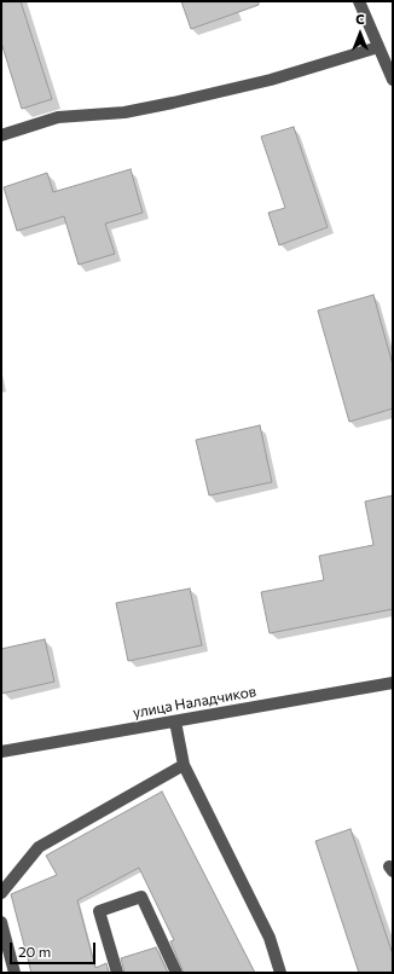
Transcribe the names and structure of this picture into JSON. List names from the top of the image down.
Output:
{
  "streets": {
    "street": ["улица Наладчиков"]
  },
  "scale_bar": "20 m",
  "north": "top"
}
